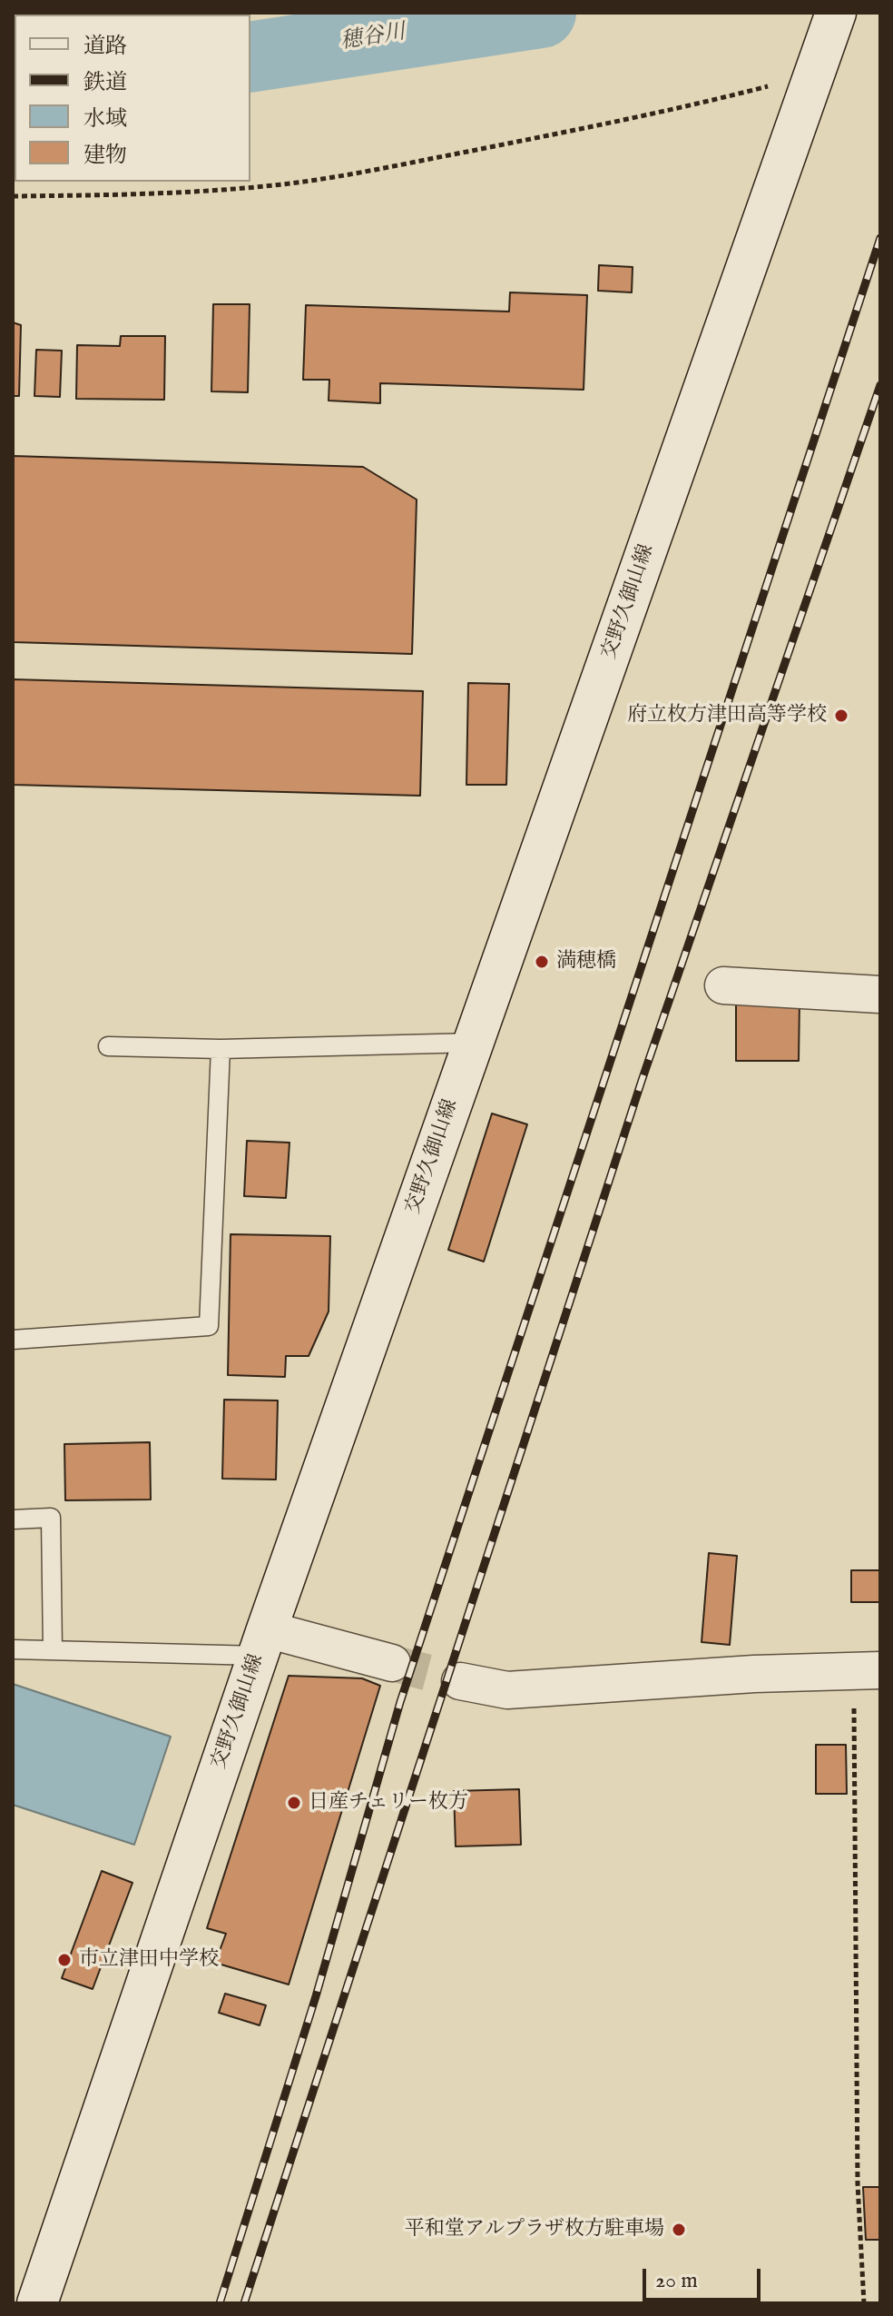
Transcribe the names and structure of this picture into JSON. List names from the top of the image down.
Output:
{
  "streets": {
    "main road": ["交野久御山線"]
  },
  "water": ["穂谷川"],
  "places": [
    "府立枚方津田高等学校",
    "満穂橋",
    "日産チェリー枚方",
    "市立津田中学校",
    "平和堂アルプラザ枚方駐車場"
  ],
  "legend": [
    "道路",
    "鉄道",
    "水域",
    "建物"
  ],
  "scale_bar": "20 m"
}
